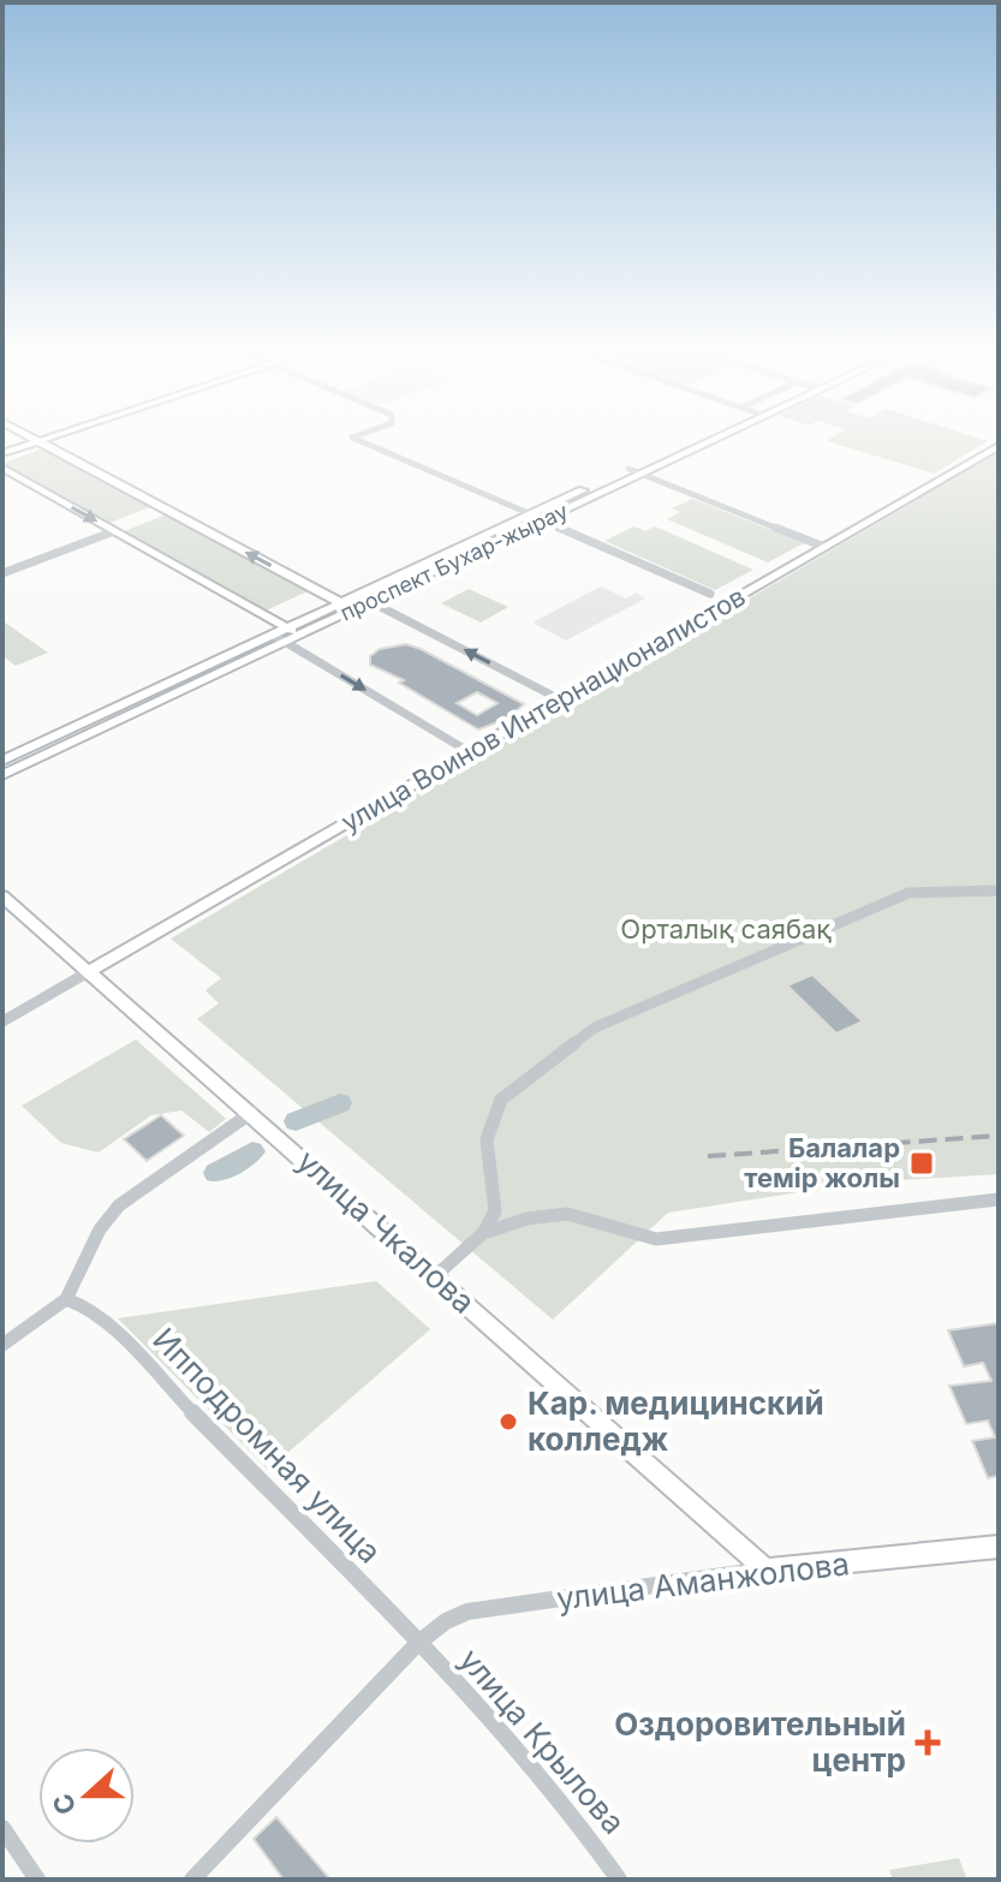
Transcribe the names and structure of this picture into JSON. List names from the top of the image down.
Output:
{
  "streets": {
    "main road": [
      "проспект Бухар-жырау",
      "улица Воинов Интернационалистов",
      "улица Чкалова",
      "улица Аманжолова"
    ],
    "street": ["Ипподромная улица", "улица Крылова"]
  },
  "crossings": [
    ["улица Воинов Интернационалистов", "улица Чкалова"],
    ["улица Чкалова", "улица Аманжолова"],
    ["Ипподромная улица", "улица Аманжолова"],
    ["Ипподромная улица", "улица Крылова"],
    ["улица Аманжолова", "улица Крылова"]
  ],
  "parks": ["Орталық саябақ"],
  "places": {
    "transit": ["Балалар темір жолы"],
    "other": ["Кар. медицинский колледж"],
    "health": ["Оздоровительный центр"]
  },
  "north": "left"
}
